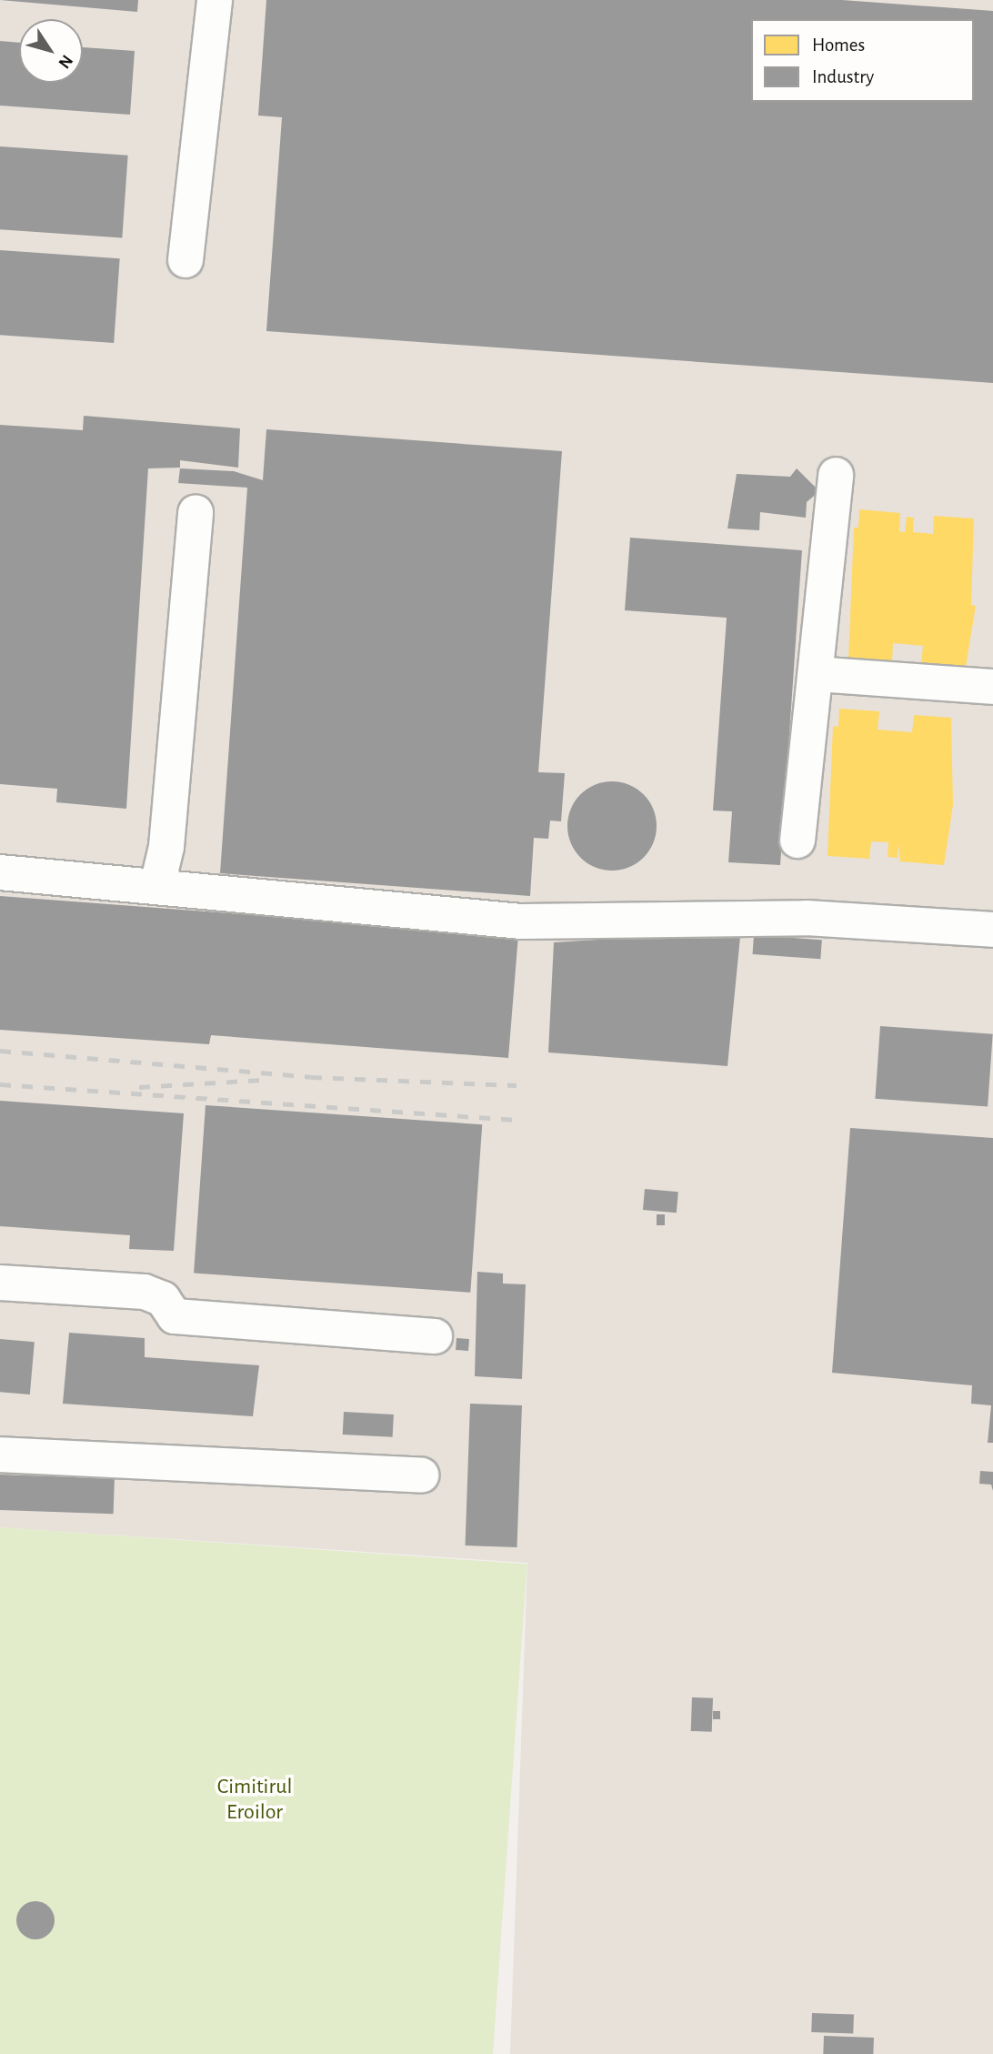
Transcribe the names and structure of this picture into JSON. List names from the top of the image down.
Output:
{
  "parks": ["Cimitirul Eroilor"],
  "legend": ["Homes", "Industry"],
  "north": "bottom right"
}
